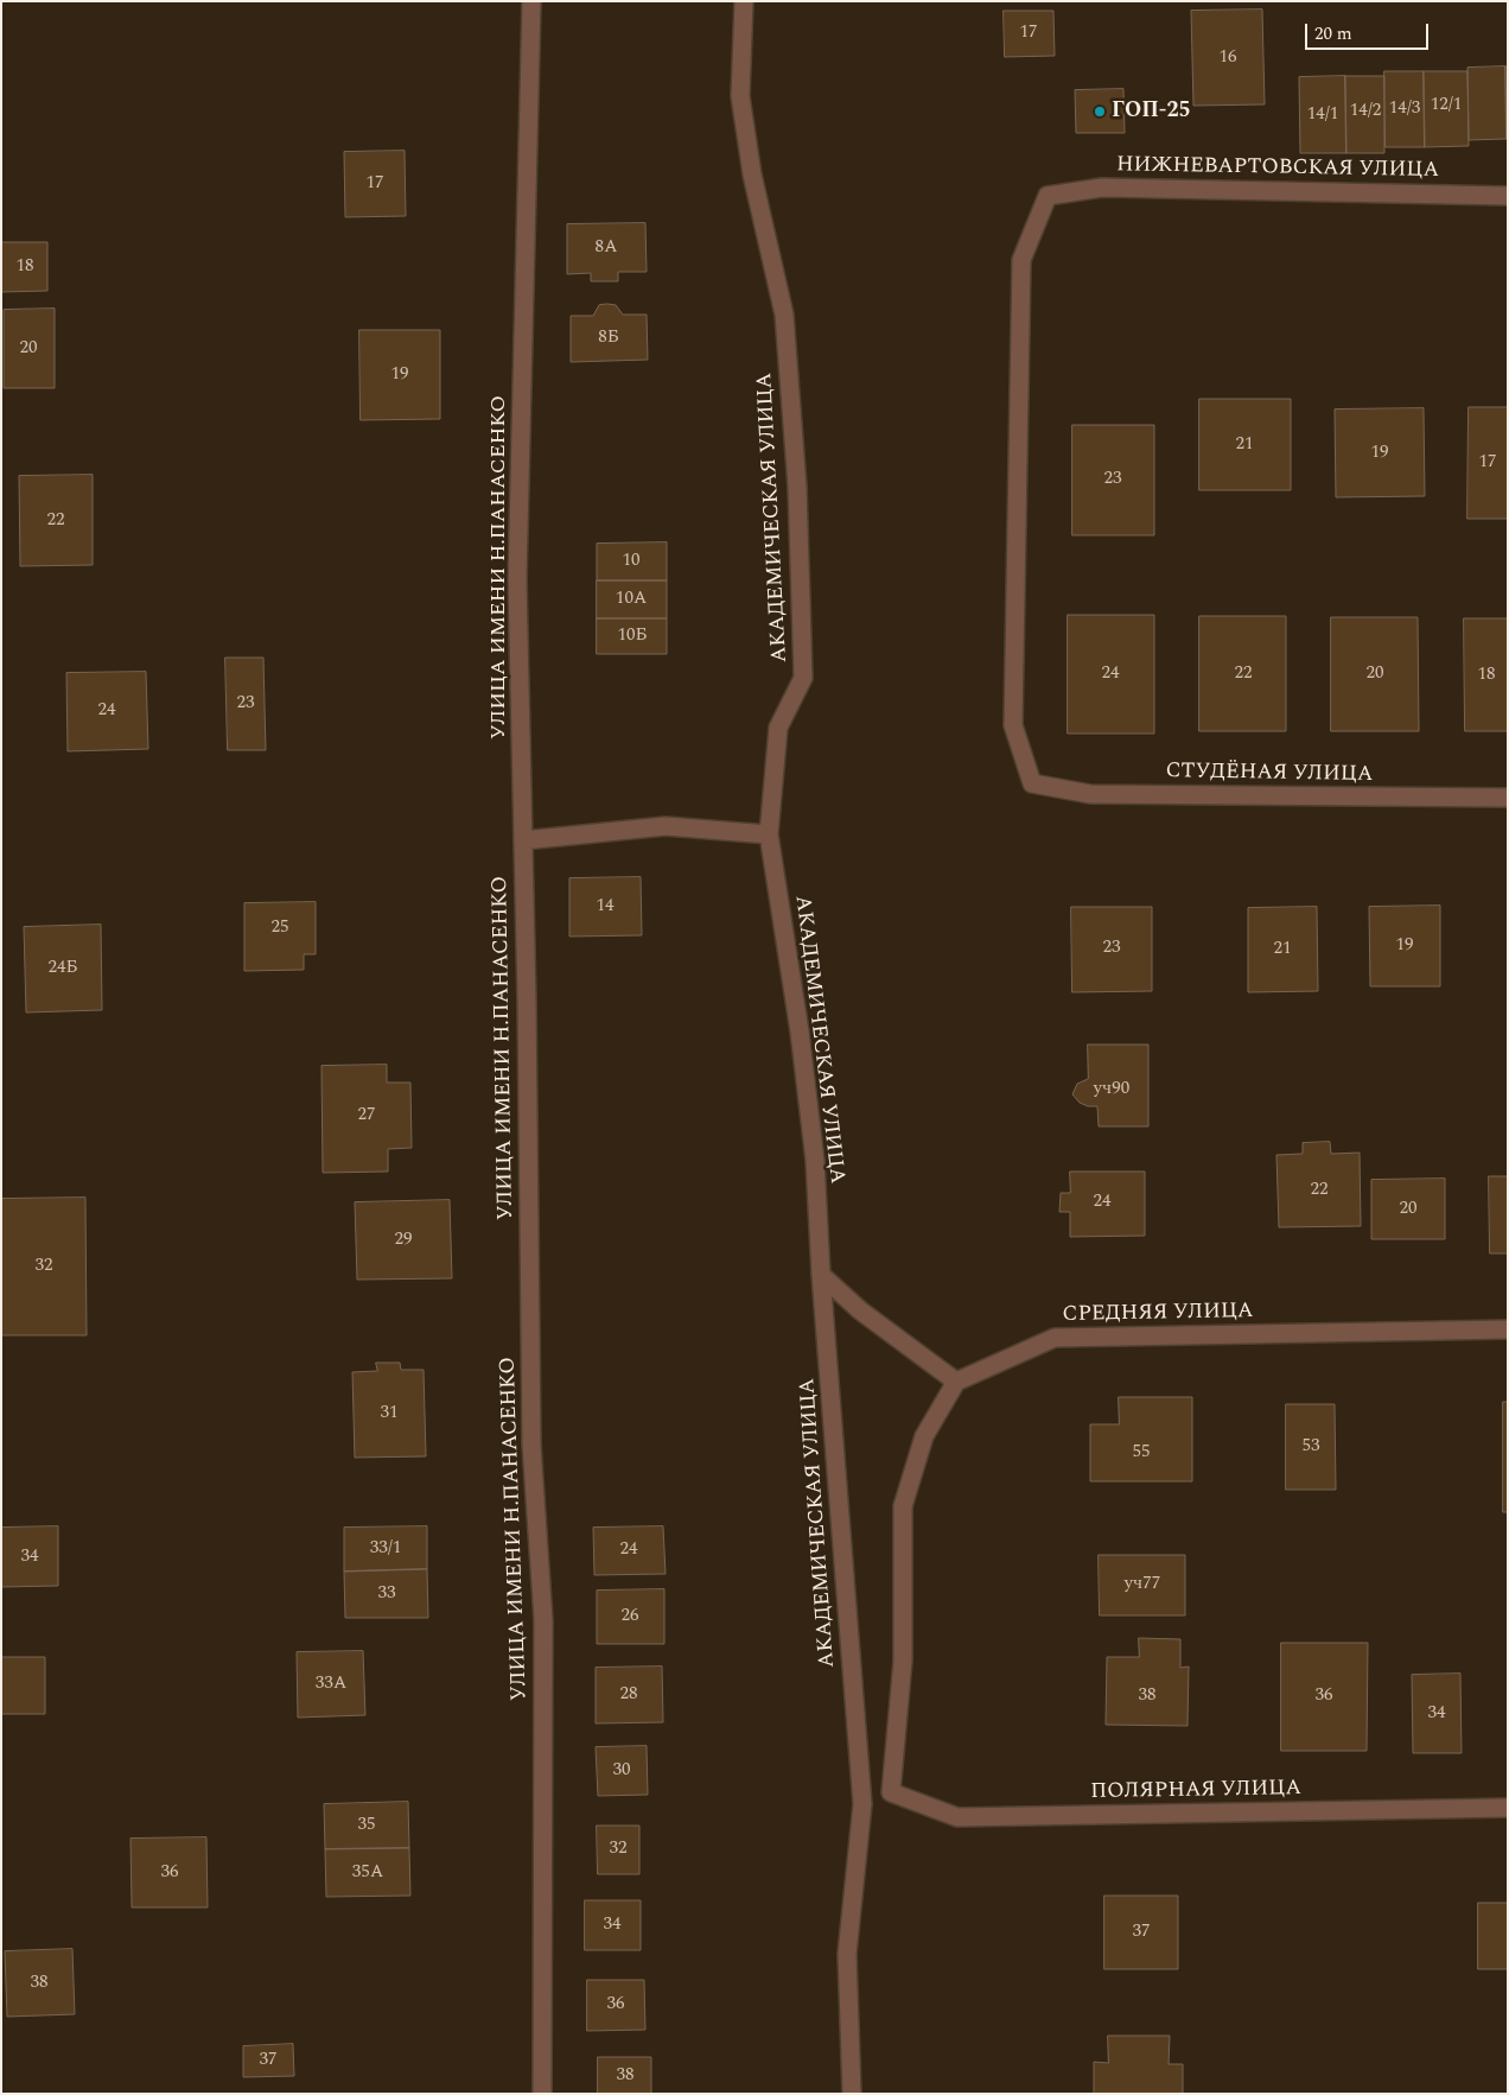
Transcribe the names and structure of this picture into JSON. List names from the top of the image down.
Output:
{
  "streets": {
    "street": [
      "НИЖНЕВАРТОВСКАЯ УЛИЦА",
      "АКАДЕМИЧЕСКАЯ УЛИЦА",
      "УЛИЦА ИМЕНИ Н.ПАНАСЕНКО",
      "СТУДЁНАЯ УЛИЦА",
      "СРЕДНЯЯ УЛИЦА",
      "ПОЛЯРНАЯ УЛИЦА"
    ]
  },
  "crossings": [
    ["НИЖНЕВАРТОВСКАЯ УЛИЦА", "СТУДЁНАЯ УЛИЦА"]
  ],
  "places": ["ГОП-25"],
  "house_numbers": [
    "17",
    "16",
    "12/1",
    "14/3",
    "14/2",
    "14/1",
    "17",
    "8А",
    "18",
    "8Б",
    "20",
    "19",
    "21",
    "19",
    "17",
    "23",
    "22",
    "10",
    "10А",
    "10Б",
    "24",
    "22",
    "20",
    "18",
    "23",
    "24",
    "14",
    "25",
    "19",
    "23",
    "21",
    "24Б",
    "уч90",
    "27",
    "22",
    "24",
    "20",
    "29",
    "32",
    "31",
    "53",
    "55",
    "33/1",
    "24",
    "34",
    "уч77",
    "33",
    "26",
    "33А",
    "28",
    "38",
    "36",
    "34",
    "30",
    "35",
    "32",
    "36",
    "35А",
    "34",
    "37",
    "38",
    "36",
    "37",
    "38"
  ],
  "scale_bar": "20 m"
}
